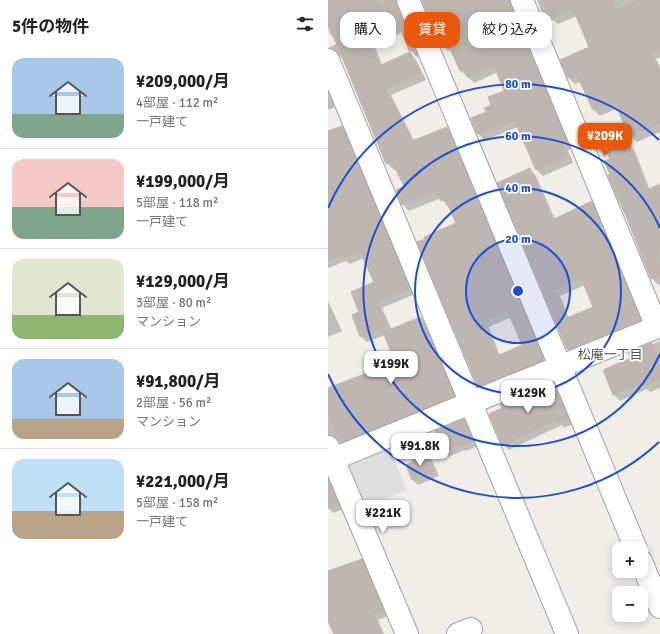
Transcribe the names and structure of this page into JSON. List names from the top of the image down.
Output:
{
  "districts": ["松庵一丁目"],
  "page": {
    "heading": "5件の物件",
    "chip": ["購入", "賃貸", "絞り込み"],
    "list": [
      {
        "name": "¥209,000/月",
        "note": "4部屋 · 112 m² · 一戸建て"
      },
      {
        "name": "¥199,000/月",
        "note": "5部屋 · 118 m² · 一戸建て"
      },
      {
        "name": "¥129,000/月",
        "note": "3部屋 · 80 m² · マンション"
      },
      {
        "name": "¥91,800/月",
        "note": "2部屋 · 56 m² · マンション"
      },
      {
        "name": "¥221,000/月",
        "note": "5部屋 · 158 m² · 一戸建て"
      }
    ],
    "price": [
      "¥209K",
      "¥199K",
      "¥129K",
      "¥91.8K",
      "¥221K"
    ],
    "map_buttons": ["+", "−"]
  },
  "rings": [
    "80 m",
    "60 m",
    "40 m",
    "20 m"
  ]
}
